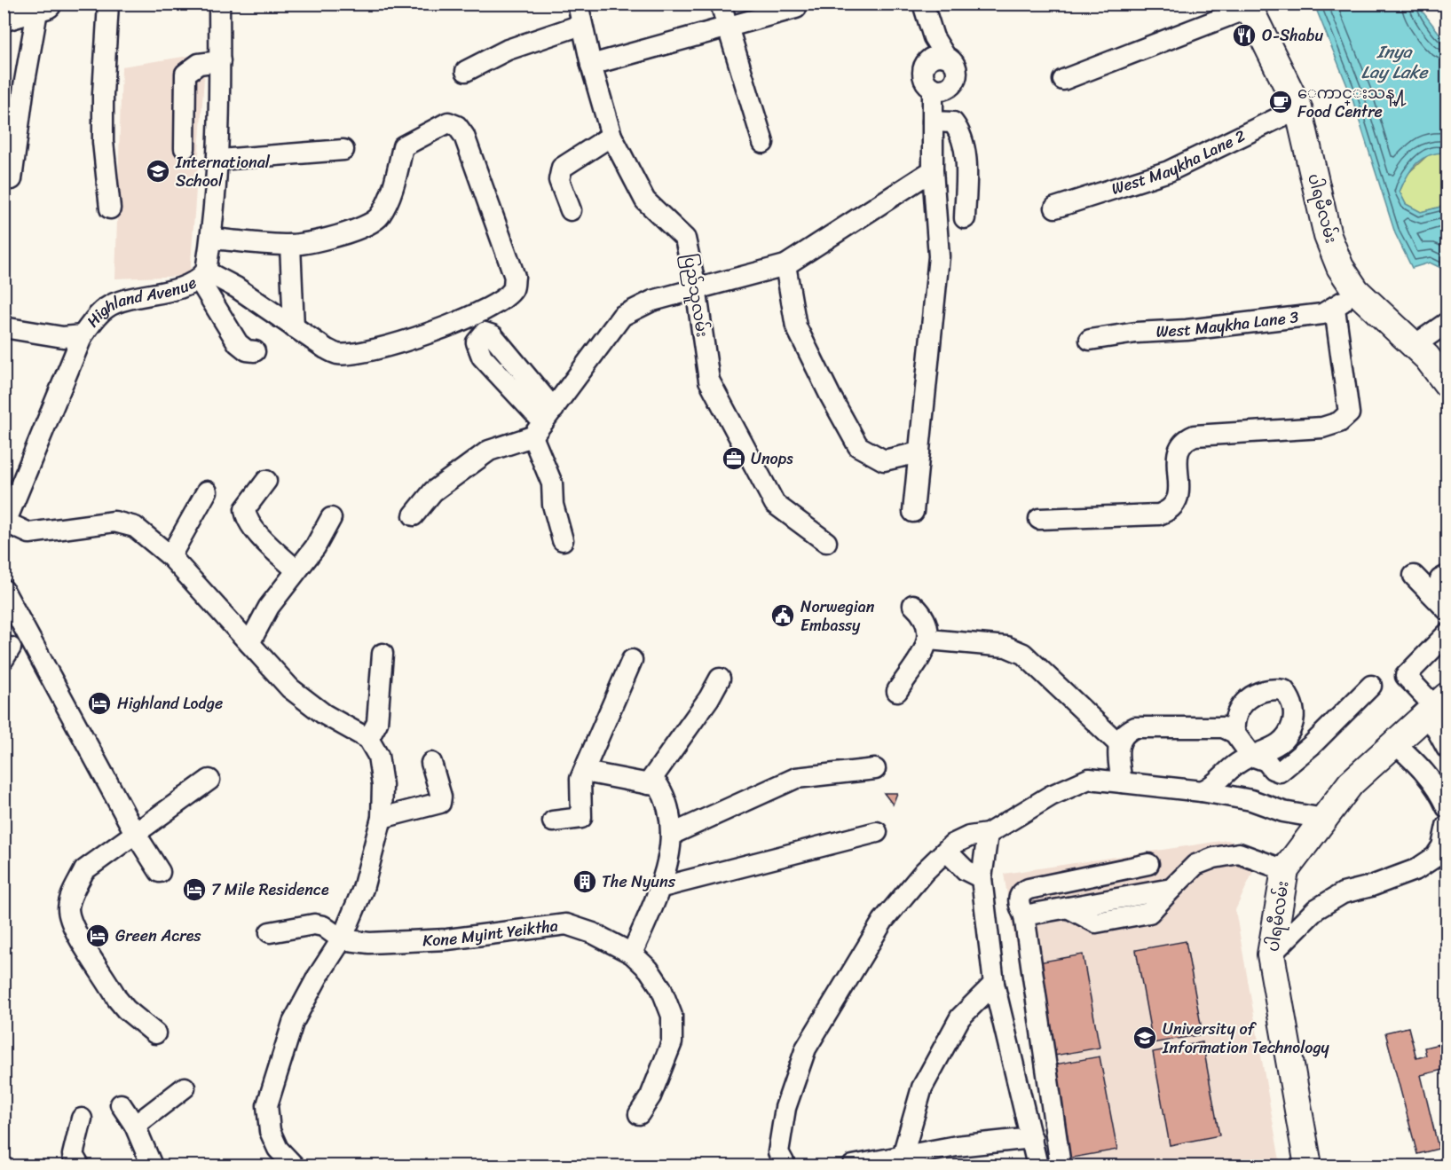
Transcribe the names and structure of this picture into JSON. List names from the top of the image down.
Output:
{
  "streets": {
    "main road": ["ပါရမီလမ်း"],
    "street": [
      "West Maykha Lane 2",
      "ပြည်သူလမ်း",
      "Highland Avenue",
      "West Maykha Lane 3",
      "Kone Myint Yeiktha"
    ]
  },
  "crossings": [
    ["West Maykha Lane 2", "ပါရမီလမ်း"],
    ["ပါရမီလမ်း", "West Maykha Lane 3"]
  ],
  "water": ["Inya Lay Lake"],
  "places": {
    "restaurant": ["O-Shabu"],
    "cafe": ["ေကာင္းသန္႔ Food Centre"],
    "school or university": ["International School", "University of Information Technology"],
    "office": ["Unops"],
    "public building": ["Norwegian Embassy"],
    "hotel": ["Highland Lodge", "7 Mile Residence", "Green Acres"],
    "building": ["The Nyuns"]
  }
}
